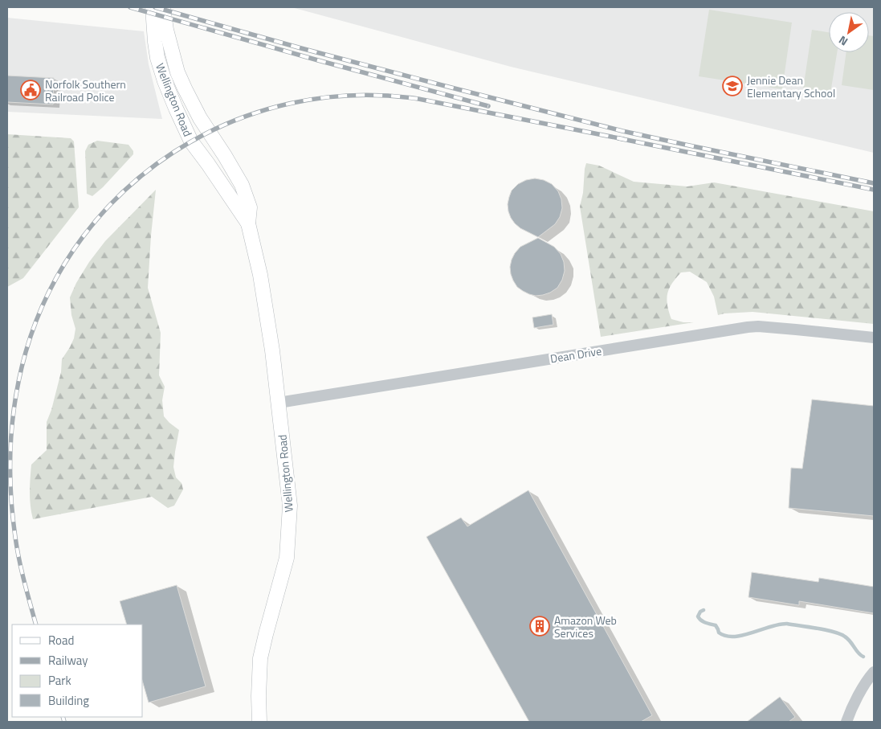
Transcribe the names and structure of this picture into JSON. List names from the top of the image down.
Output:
{
  "streets": {
    "main road": ["Wellington Road"],
    "street": ["Dean Drive"]
  },
  "crossings": [
    ["Wellington Road", "Dean Drive"]
  ],
  "places": {
    "school or university": ["Jennie Dean Elementary School"],
    "public building": ["Norfolk Southern Railroad Police"],
    "building": ["Amazon Web Services"]
  },
  "legend": [
    "Road",
    "Railway",
    "Park",
    "Building"
  ],
  "north": "bottom left"
}
